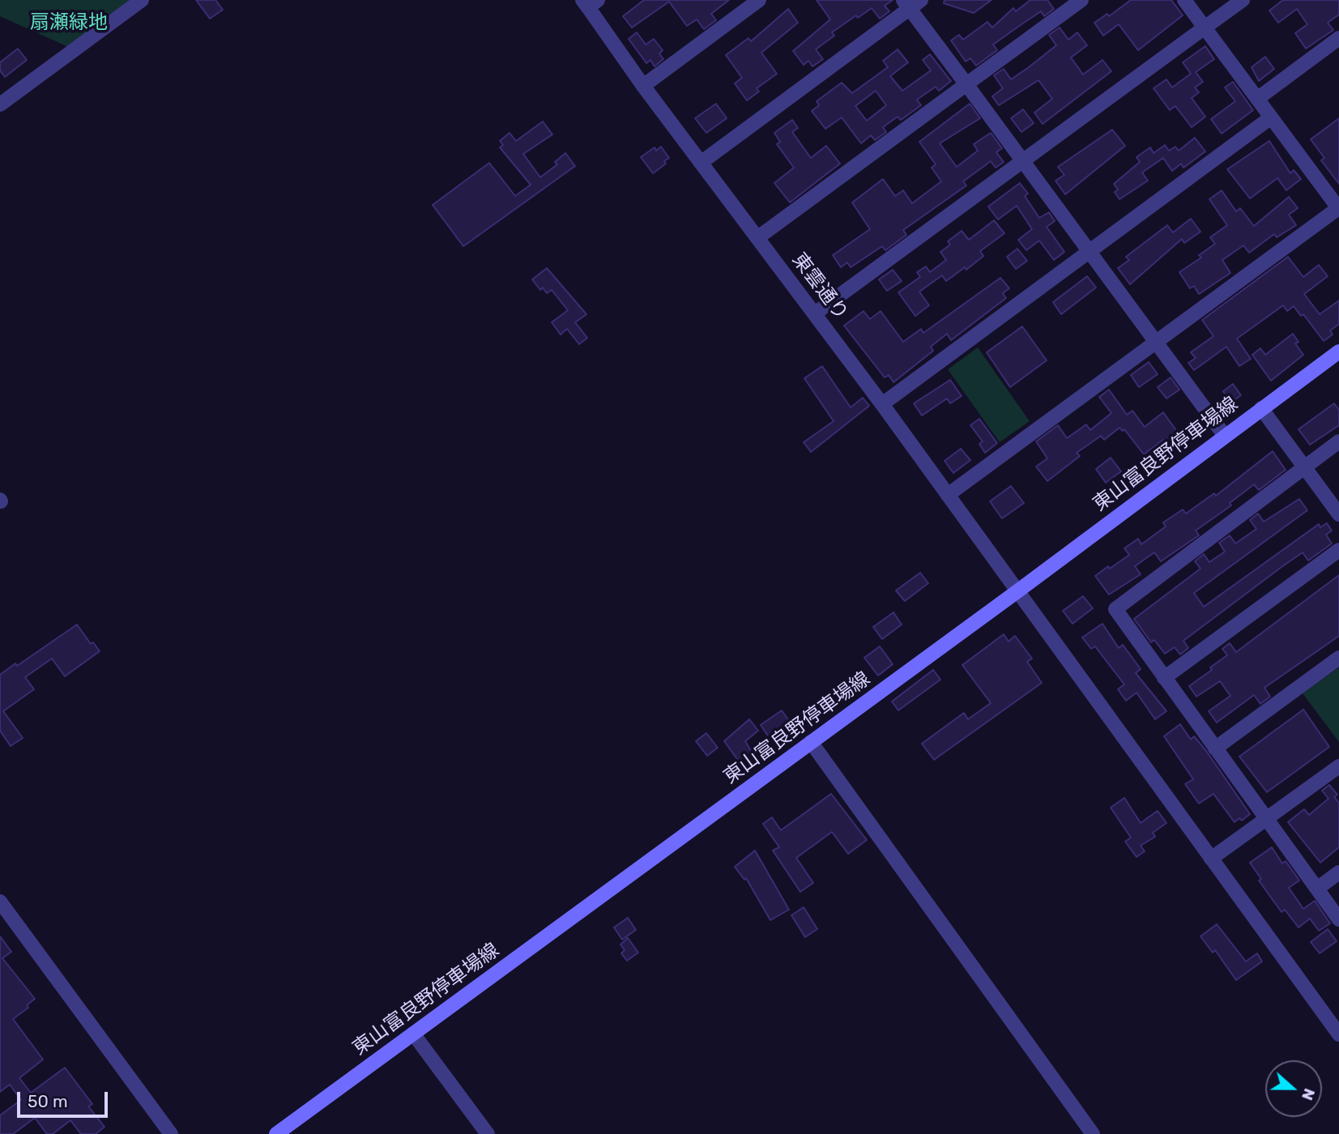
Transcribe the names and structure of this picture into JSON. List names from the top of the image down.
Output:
{
  "streets": {
    "main road": ["東山富良野停車場線"],
    "street": ["東雲通り"]
  },
  "crossings": [
    ["東雲通り", "東山富良野停車場線"]
  ],
  "parks": ["扇瀬緑地"],
  "scale_bar": "50 m",
  "north": "right"
}
